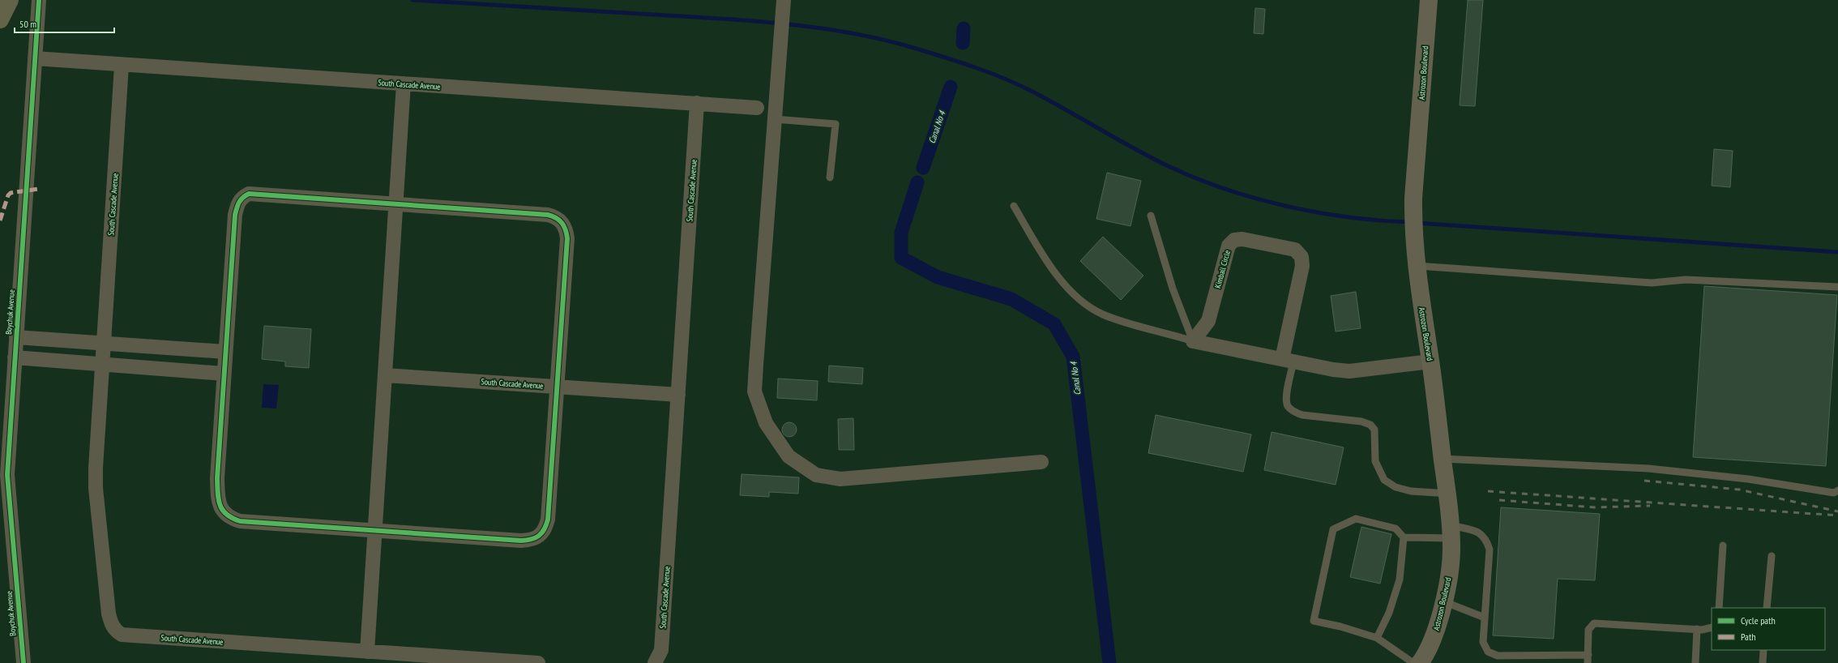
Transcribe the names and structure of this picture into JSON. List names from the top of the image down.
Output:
{
  "streets": {
    "main road": ["Astrozon Boulevard"],
    "street": ["South Cascade Avenue", "Kimball Circle", "Boychuk Avenue"]
  },
  "crossings": [
    ["South Cascade Avenue", "Boychuk Avenue"]
  ],
  "water": ["Canal No 4"],
  "legend": ["Cycle path", "Path"],
  "scale_bar": "50 m"
}
